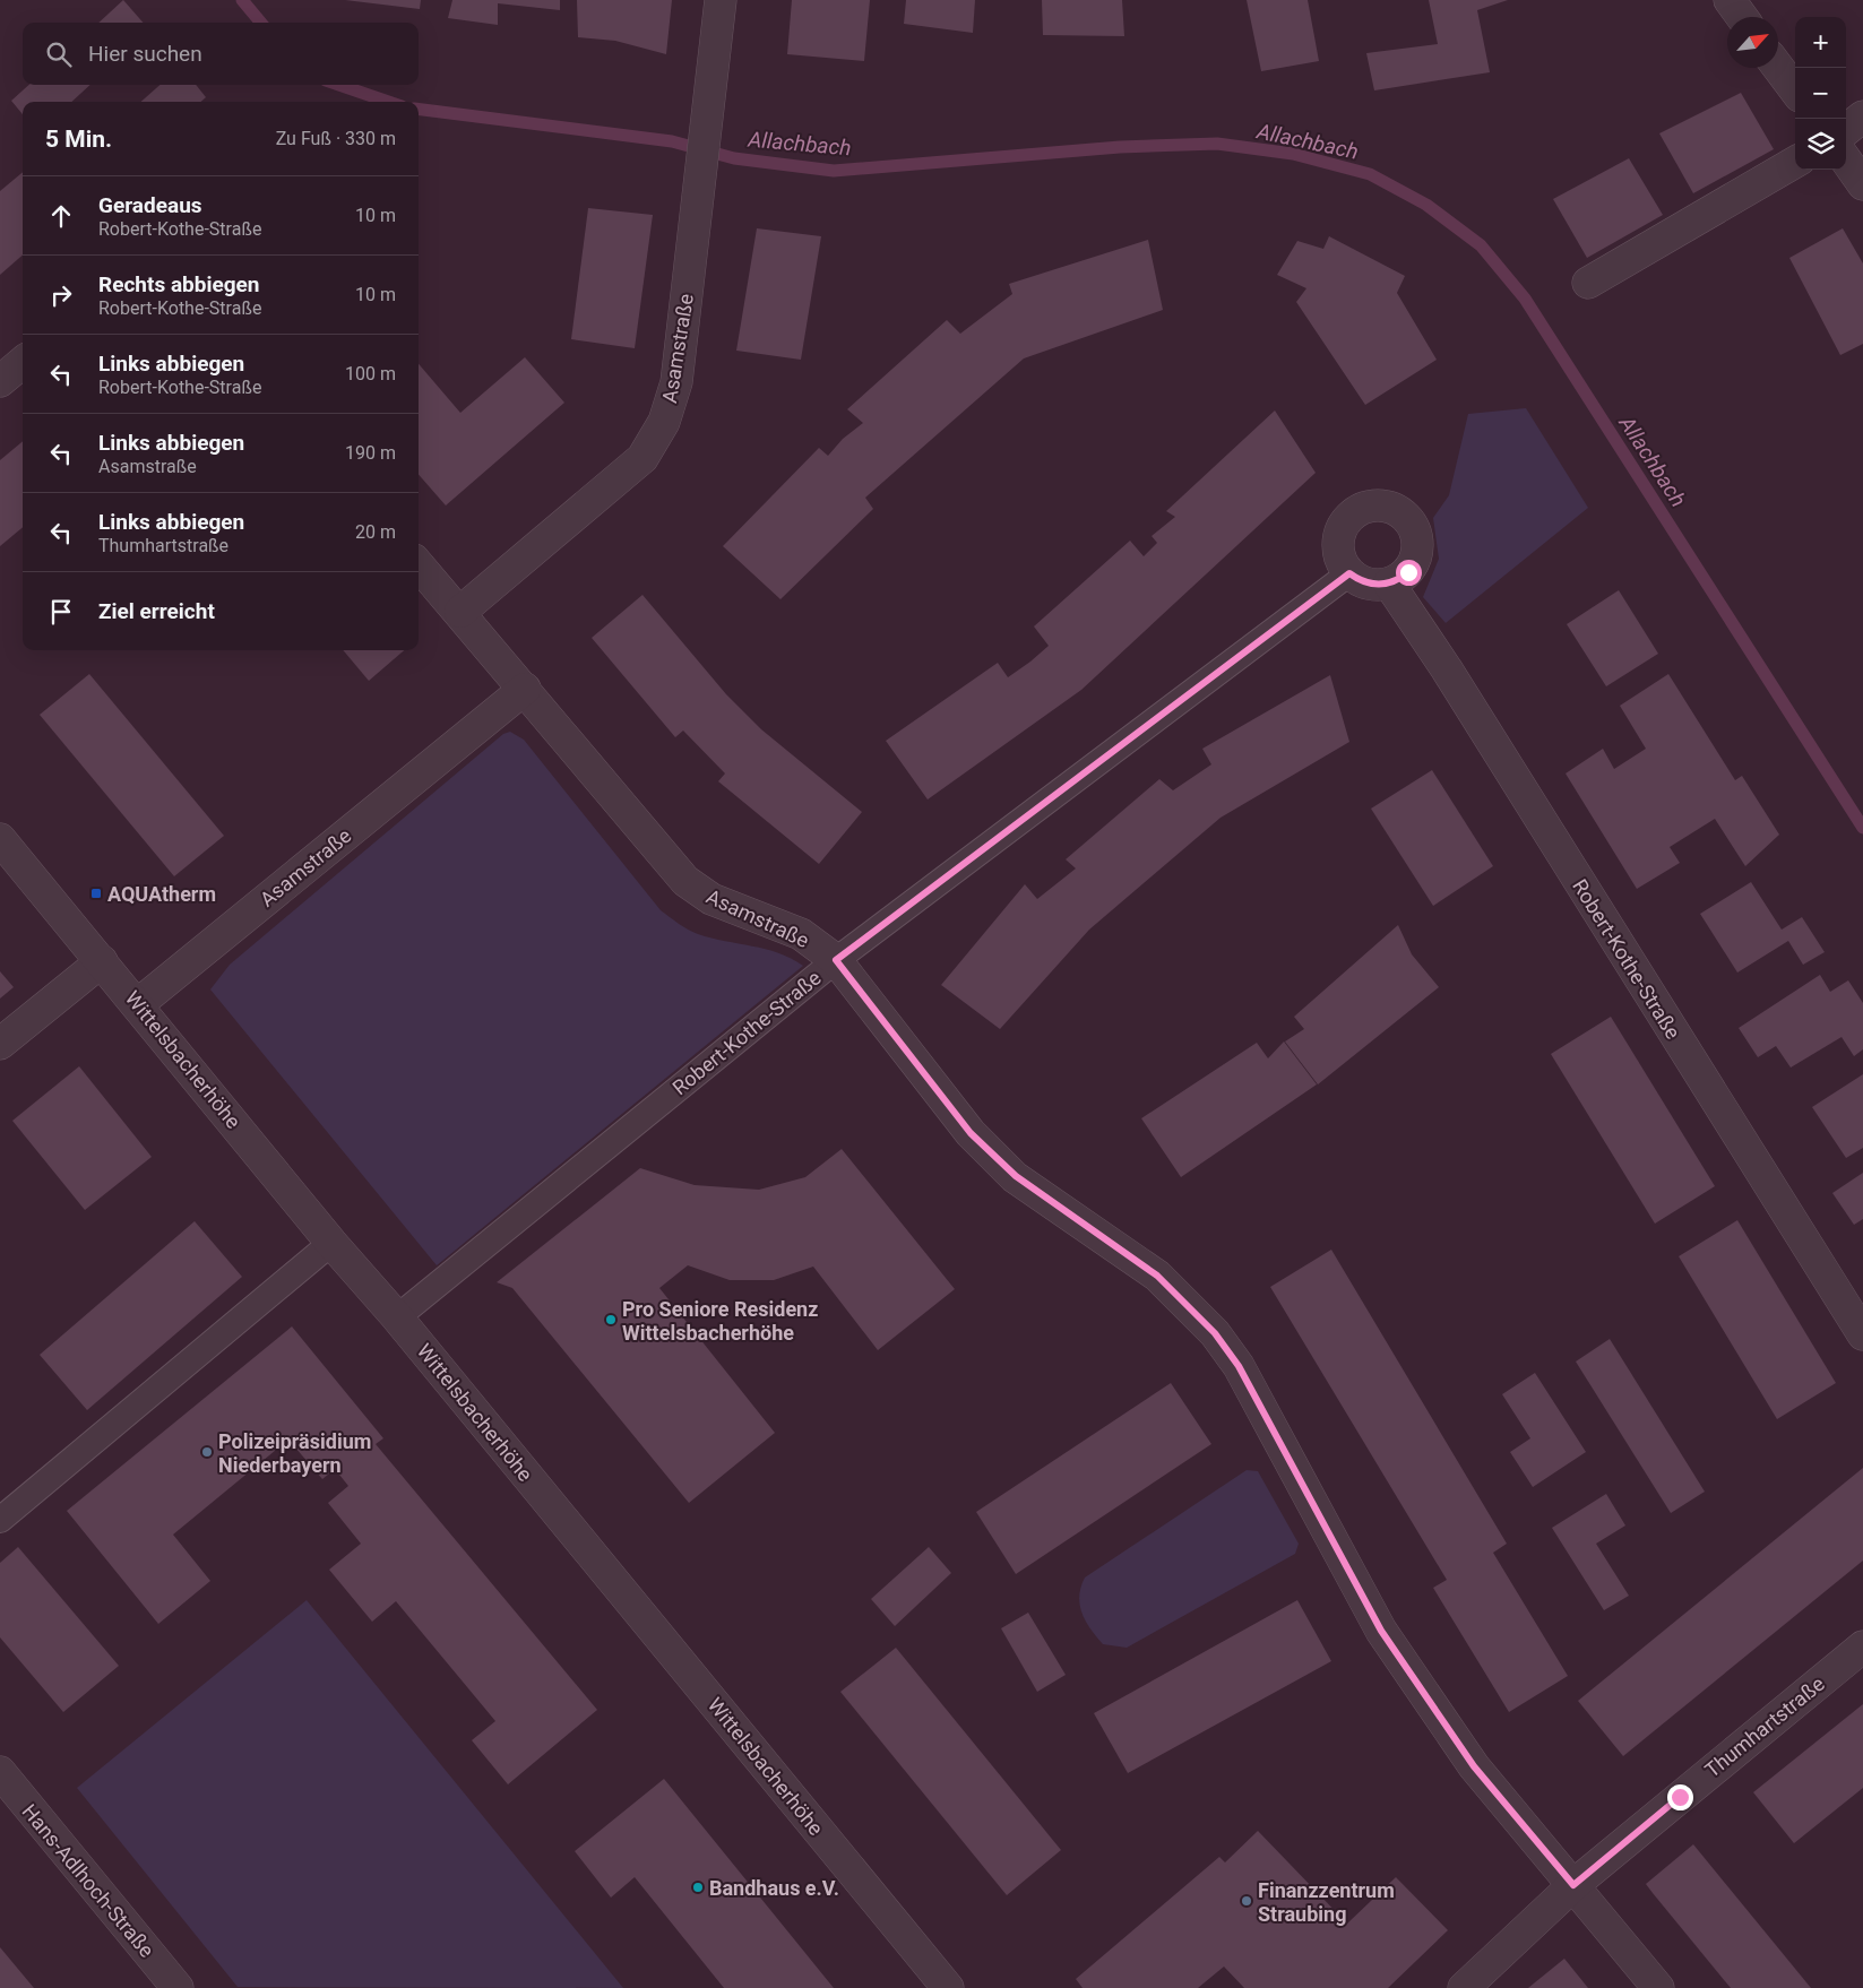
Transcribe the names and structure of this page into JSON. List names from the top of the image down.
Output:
{
  "streets": {
    "street": [
      "Asamstraße",
      "Robert-Kothe-Straße",
      "Wittelsbacherhöhe",
      "Thumhartstraße",
      "Hans-Adlhoch-Straße"
    ]
  },
  "crossings": [
    ["Asamstraße", "Robert-Kothe-Straße"],
    ["Asamstraße", "Wittelsbacherhöhe"],
    ["Asamstraße", "Thumhartstraße"],
    ["Robert-Kothe-Straße", "Wittelsbacherhöhe"]
  ],
  "water": ["Allachbach"],
  "places": {
    "transit": ["AQUAtherm"],
    "other": [
      "Pro Seniore Residenz Wittelsbacherhöhe",
      "Polizeipräsidium Niederbayern",
      "Bandhaus e.V.",
      "Finanzzentrum Straubing"
    ]
  },
  "north": "top right",
  "page": {
    "map_buttons": ["+", "−"],
    "search": "Hier suchen",
    "heading": ["5 Min.", "Zu Fuß · 330 m"],
    "list": [
      ["Geradeaus", "Robert-Kothe-Straße", "10 m"],
      ["Rechts abbiegen", "Robert-Kothe-Straße", "10 m"],
      ["Links abbiegen", "Robert-Kothe-Straße", "100 m"],
      ["Links abbiegen", "Asamstraße", "190 m"],
      ["Links abbiegen", "Thumhartstraße", "20 m"],
      "Ziel erreicht"
    ]
  }
}
